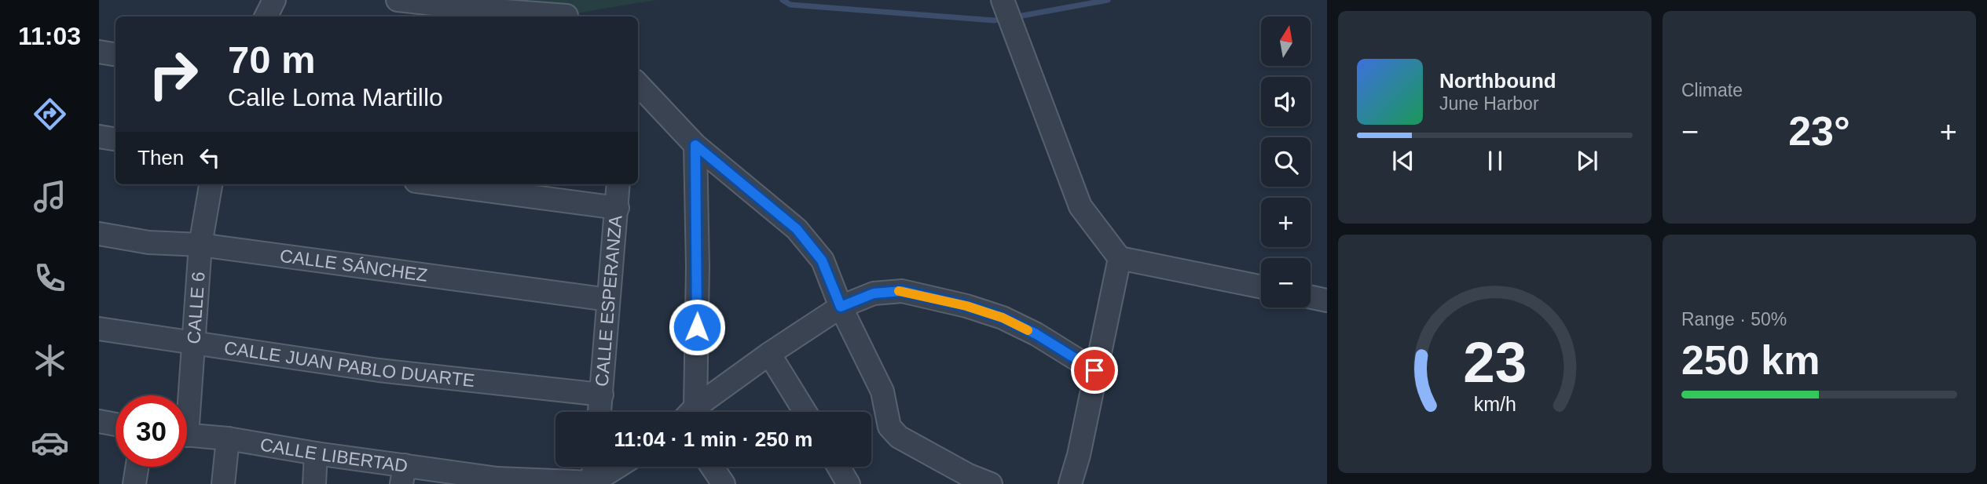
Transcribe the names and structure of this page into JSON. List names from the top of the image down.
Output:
{
  "streets": {
    "street": [
      "CALLE SÁNCHEZ",
      "CALLE ESPERANZA",
      "CALLE 6",
      "CALLE JUAN PABLO DUARTE",
      "CALLE LIBERTAD"
    ]
  },
  "crossings": [
    ["CALLE SÁNCHEZ", "CALLE ESPERANZA"],
    ["CALLE SÁNCHEZ", "CALLE 6"],
    ["CALLE ESPERANZA", "CALLE JUAN PABLO DUARTE"],
    ["CALLE 6", "CALLE JUAN PABLO DUARTE"]
  ],
  "north": "top",
  "page": {
    "tabs": "11:03",
    "tile": [
      "Climate",
      ["Range · 50%", "250 km"]
    ],
    "map_buttons": ["+", "−"],
    "turn": ["70 m", "Calle Loma Martillo"],
    "song": ["Northbound", "June Harbor"],
    "heat": ["−", "23°", "+"],
    "then": "Then",
    "limit": "30",
    "trip": "11:04 · 1 min · 250 m",
    "gauge": ["23", "km/h"]
  }
}
